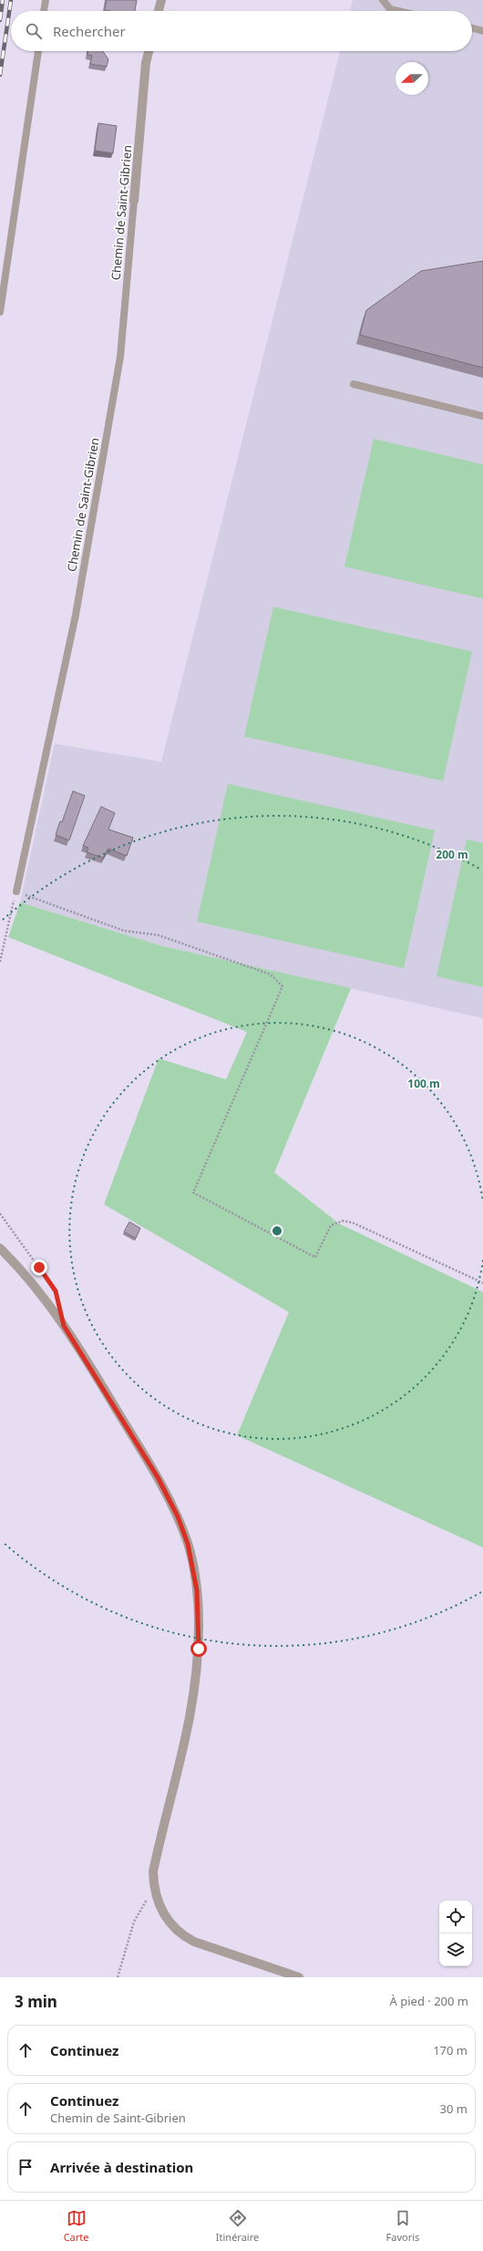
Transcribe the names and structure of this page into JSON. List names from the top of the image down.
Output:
{
  "streets": {
    "street": ["Chemin de Saint-Gibrien"]
  },
  "north": "left",
  "page": {
    "search": "Rechercher",
    "heading": ["3 min", "À pied · 200 m"],
    "list": [
      ["Continuez", "170 m"],
      ["Continuez", "Chemin de Saint-Gibrien", "30 m"],
      "Arrivée à destination"
    ],
    "nav": ["Carte", "Itinéraire", "Favoris"]
  },
  "rings": ["200 m", "100 m"]
}
